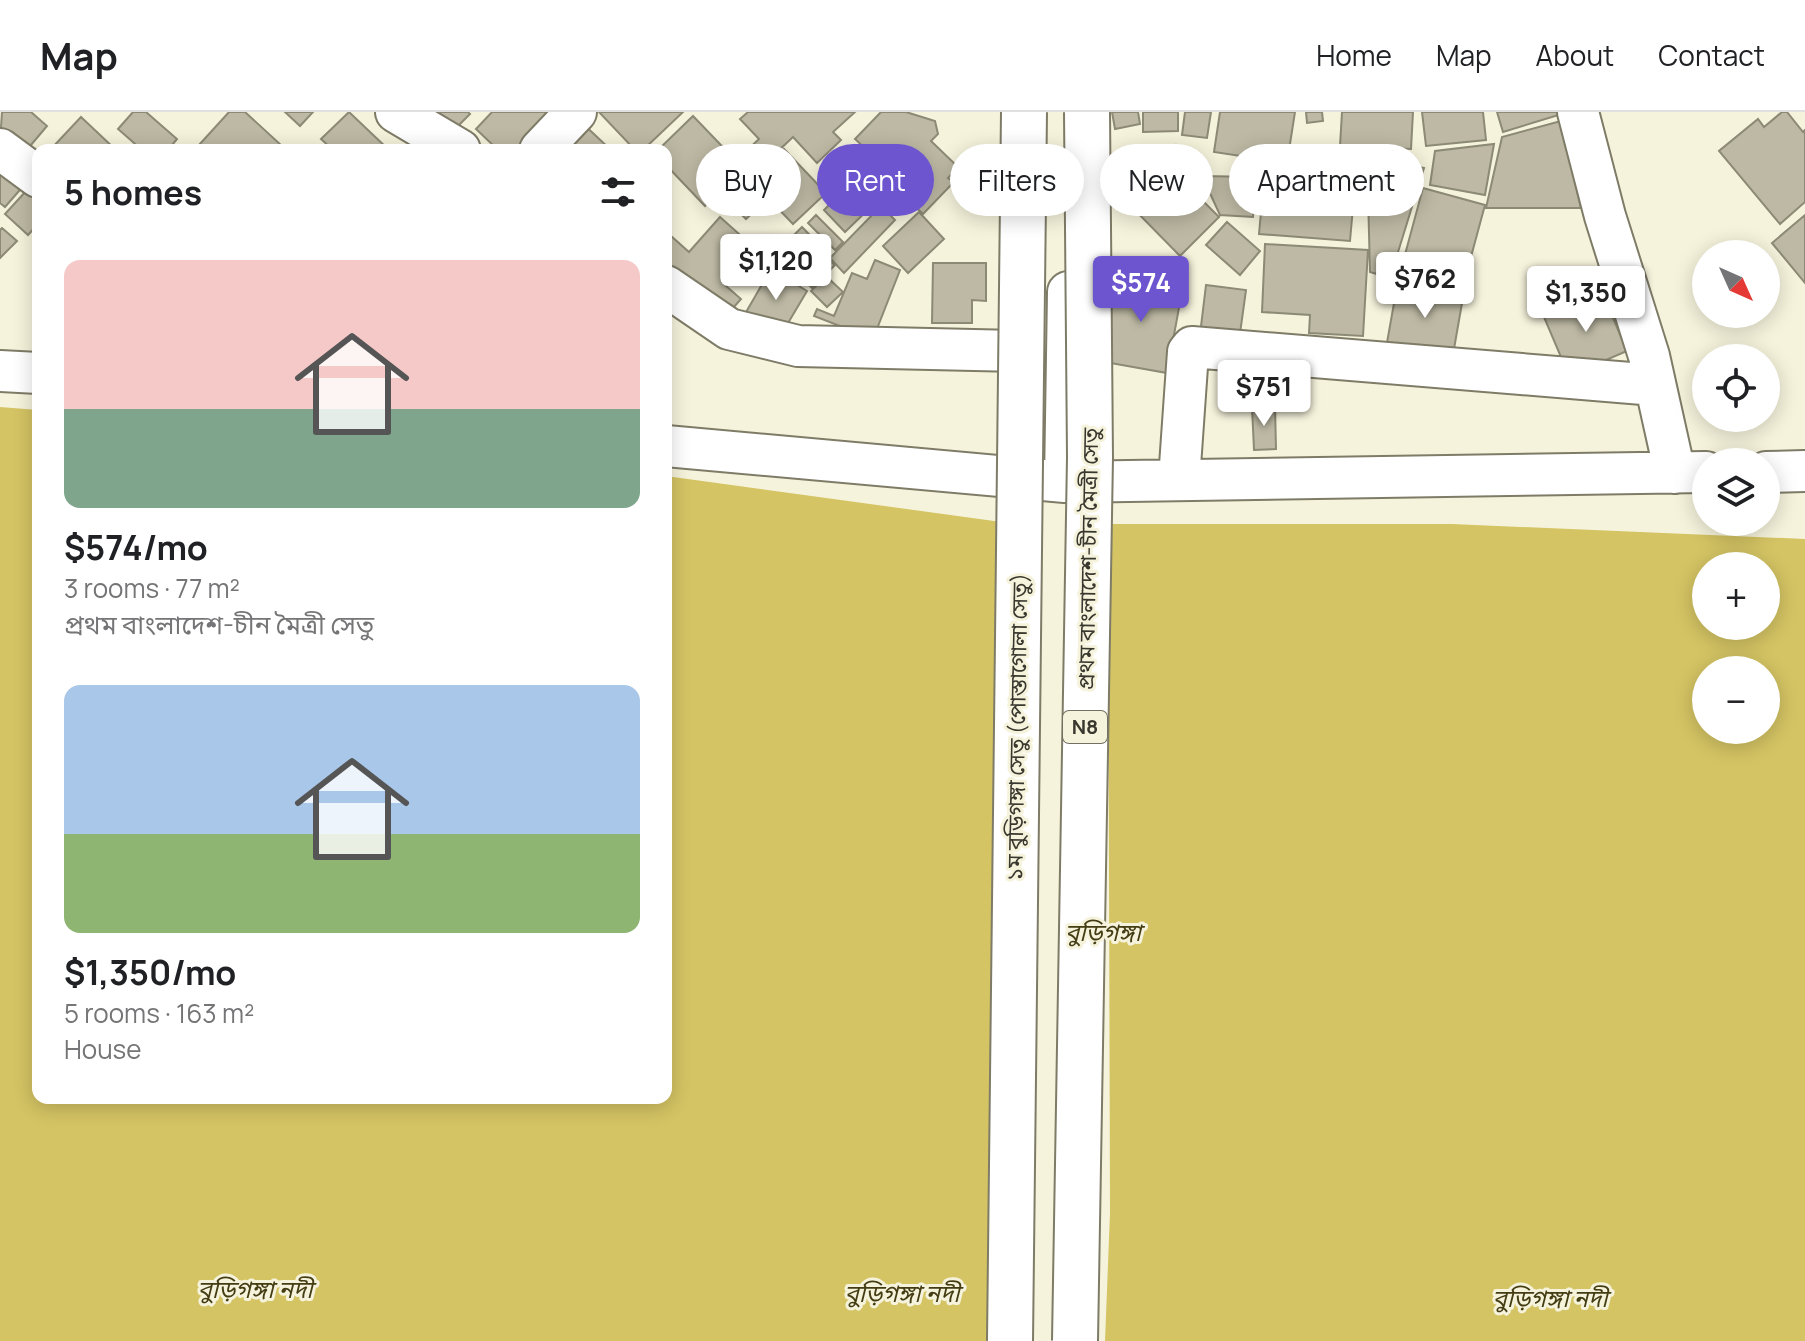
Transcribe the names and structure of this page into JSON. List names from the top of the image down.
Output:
{
  "streets": {
    "highway": ["প্রথম বাংলাদেশ-চীন মৈত্রী সেতু", "১ম বুড়িগঙ্গা সেতু (পোস্তাগোলা সেতু)", "N8"]
  },
  "water": ["বুড়িগঙ্গা", "বুড়িগঙ্গা নদী"],
  "north": "bottom right",
  "page": {
    "header": "Map",
    "nav": [
      "Home",
      "Map",
      "About",
      "Contact"
    ],
    "chip": [
      "Buy",
      "Rent",
      "Filters",
      "New",
      "Apartment"
    ],
    "heading": "5 homes",
    "price": [
      "$1,120",
      "$762",
      "$574",
      "$1,350",
      "$751"
    ],
    "map_buttons": ["+", "−"],
    "list": [
      {
        "name": "$574/mo",
        "note": "3 rooms · 77 m² · প্রথম বাংলাদেশ-চীন মৈত্রী সেতু"
      },
      {
        "name": "$1,350/mo",
        "note": "5 rooms · 163 m² · House"
      }
    ]
  }
}
